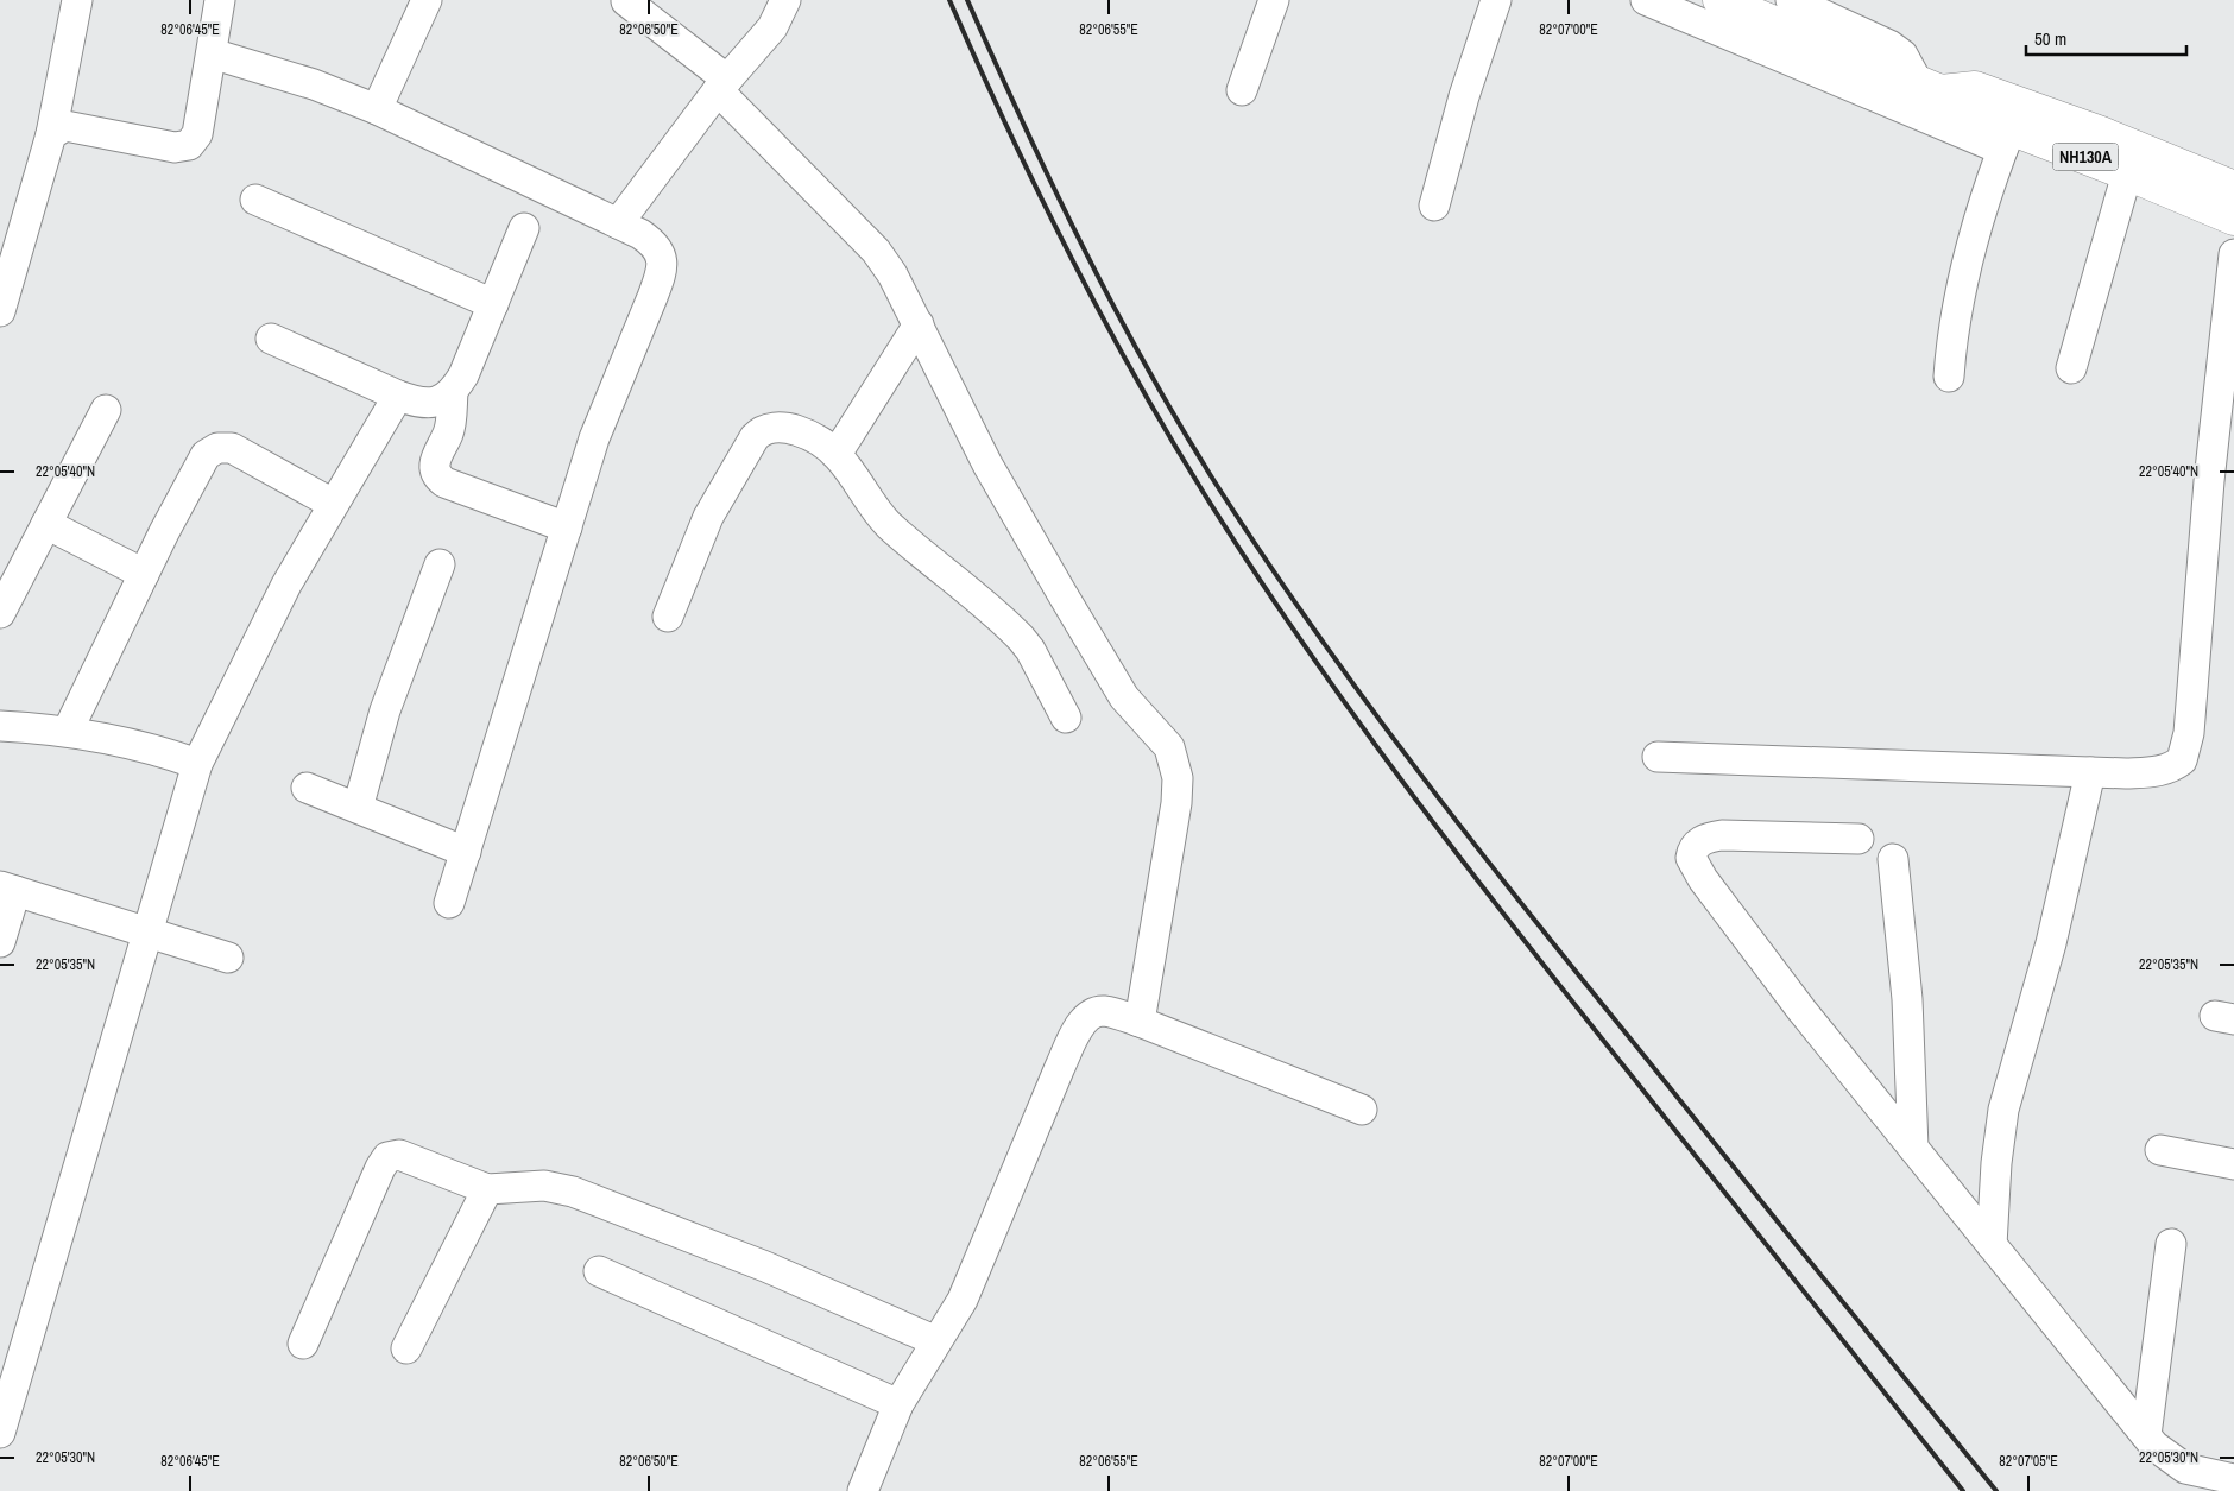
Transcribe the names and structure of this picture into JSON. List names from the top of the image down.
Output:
{
  "streets": {
    "highway": ["NH130A"]
  },
  "scale_bar": "50 m",
  "coordinates": [
    "82°06'45\"E",
    "82°06'50\"E",
    "82°06'55\"E",
    "82°07'00\"E",
    "22°05'40\"N",
    "22°05'35\"N",
    "22°05'30\"N",
    "82°07'05\"E"
  ]
}
